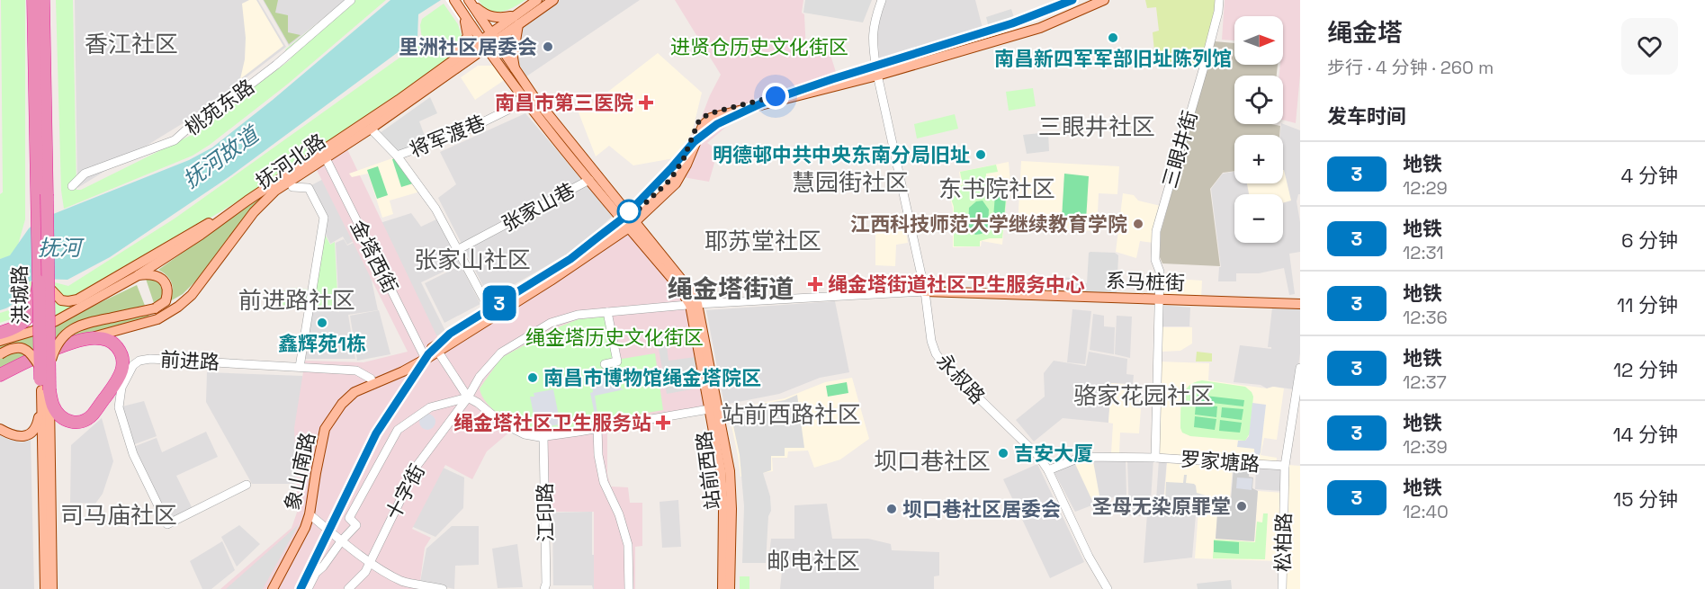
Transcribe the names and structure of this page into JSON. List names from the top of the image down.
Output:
{
  "streets": {
    "highway": ["抚河北路", "洪城路"],
    "main road": ["系马桩街", "站前西路", "象山南路"],
    "street": [
      "桃苑东路",
      "将军渡巷",
      "三眼井街",
      "张家山巷",
      "金塔西街",
      "前进路",
      "永叔路",
      "罗家塘路",
      "十字街",
      "江印路",
      "松柏路"
    ]
  },
  "crossings": [
    ["将军渡巷", "站前西路"],
    ["三眼井街", "系马桩街"],
    ["三眼井街", "罗家塘路"],
    ["抚河北路", "金塔西街"],
    ["抚河北路", "站前西路"],
    ["张家山巷", "站前西路"],
    ["金塔西街", "象山南路"],
    ["系马桩街", "永叔路"],
    ["系马桩街", "罗家塘路"],
    ["系马桩街", "十字街"],
    ["前进路", "象山南路"],
    ["永叔路", "罗家塘路"],
    ["永叔路", "象山南路"],
    ["永叔路", "十字街"],
    ["罗家塘路", "松柏路"],
    ["站前西路", "象山南路"],
    ["站前西路", "十字街"]
  ],
  "districts": [
    "香江社区",
    "三眼井社区",
    "慧园街社区",
    "东书院社区",
    "耶苏堂社区",
    "张家山社区",
    "绳金塔街道",
    "前进路社区",
    "骆家花园社区",
    "站前西路社区",
    "坝口巷社区",
    "司马庙社区",
    "邮电社区"
  ],
  "water": ["抚河故道", "抚河"],
  "parks": ["进贤仓历史文化街区", "绳金塔历史文化街区"],
  "places": {
    "other": [
      "南昌新四军军部旧址陈列馆",
      "里洲社区居委会",
      "明德邨中共中央东南分局旧址",
      "江西科技师范大学继续教育学院",
      "鑫辉苑1栋",
      "南昌市博物馆绳金塔院区",
      "吉安大厦",
      "圣母无染原罪堂",
      "坝口巷社区居委会"
    ],
    "health": ["南昌市第三医院", "绳金塔街道社区卫生服务中心", "绳金塔社区卫生服务站"]
  },
  "lines": ["metro line 3"],
  "north": "right",
  "page": {
    "on_map": "3",
    "heading": [
      ["绳金塔", "步行 · 4 分钟 · 260 m"],
      "发车时间"
    ],
    "map_buttons": ["+", "−"],
    "list": [
      {
        "mark": "3",
        "name": "地铁",
        "note": "12:29",
        "value": "4 分钟"
      },
      {
        "mark": "3",
        "name": "地铁",
        "note": "12:31",
        "value": "6 分钟"
      },
      {
        "mark": "3",
        "name": "地铁",
        "note": "12:36",
        "value": "11 分钟"
      },
      {
        "mark": "3",
        "name": "地铁",
        "note": "12:37",
        "value": "12 分钟"
      },
      {
        "mark": "3",
        "name": "地铁",
        "note": "12:39",
        "value": "14 分钟"
      },
      {
        "mark": "3",
        "name": "地铁",
        "note": "12:40",
        "value": "15 分钟"
      }
    ]
  }
}
